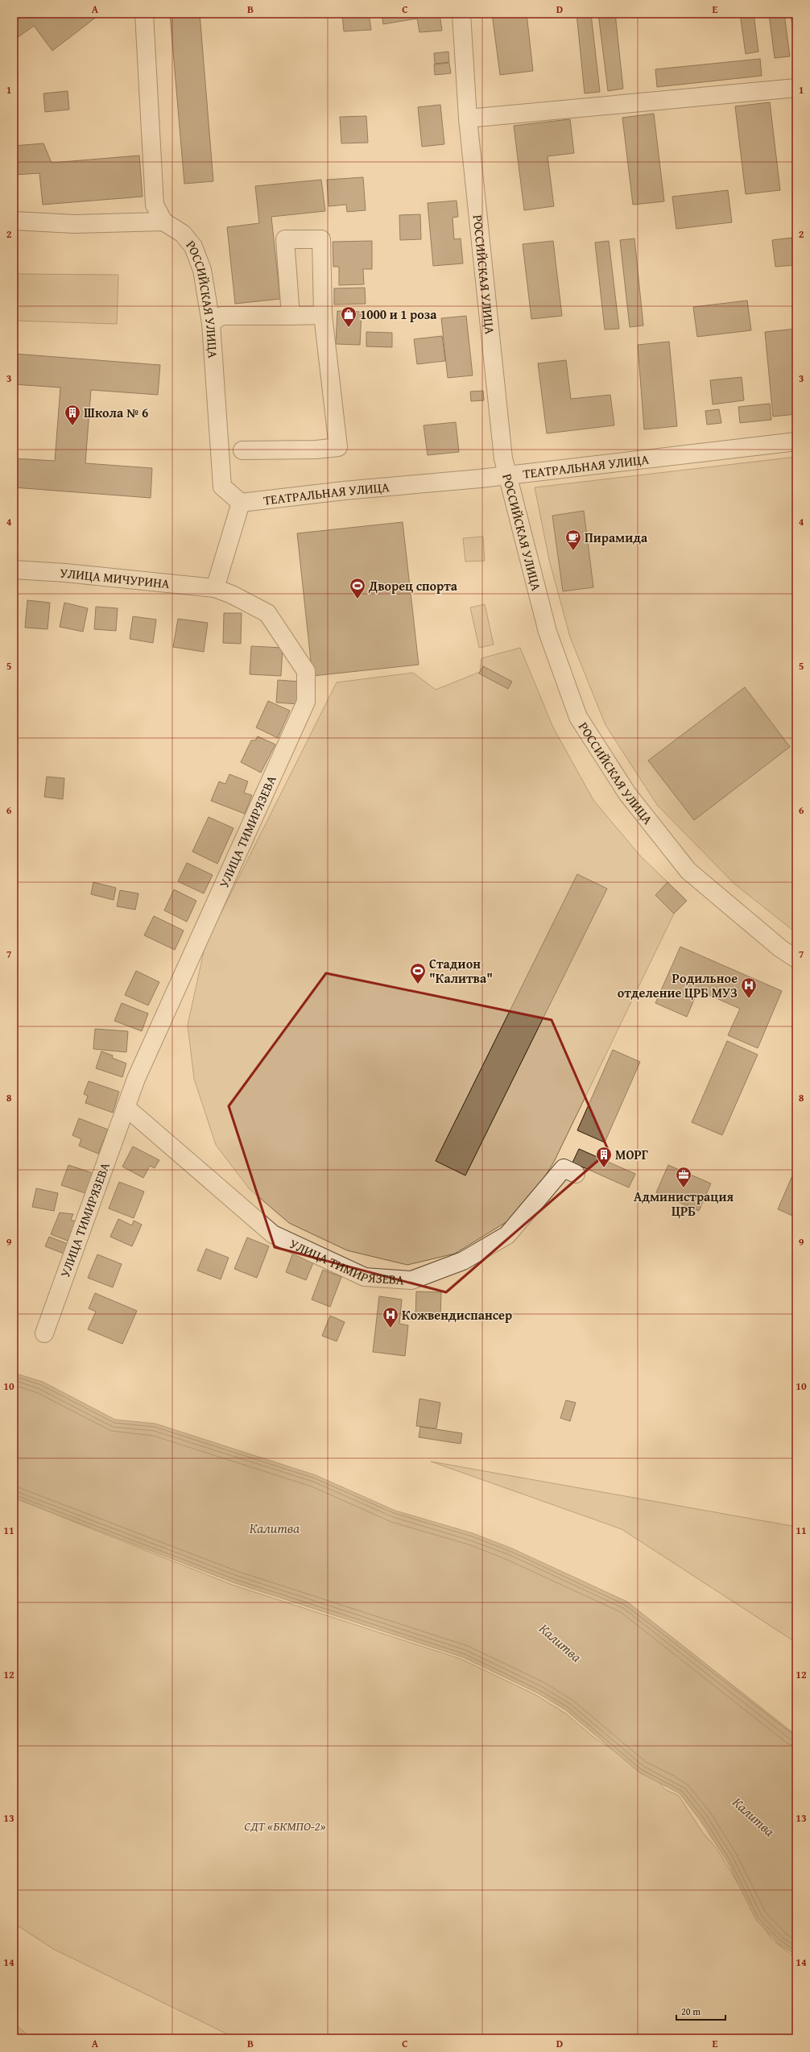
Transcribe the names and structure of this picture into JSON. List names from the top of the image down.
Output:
{
  "streets": {
    "street": [
      "РОССИЙСКАЯ УЛИЦА",
      "ТЕАТРАЛЬНАЯ УЛИЦА",
      "УЛИЦА МИЧУРИНА",
      "УЛИЦА ТИМИРЯЗЕВА"
    ]
  },
  "crossings": [
    ["РОССИЙСКАЯ УЛИЦА", "ТЕАТРАЛЬНАЯ УЛИЦА"],
    ["УЛИЦА МИЧУРИНА", "УЛИЦА ТИМИРЯЗЕВА"]
  ],
  "water": ["Калитва"],
  "parks": ["СДТ «БКМПО-2»"],
  "places": {
    "shop": ["1000 и 1 роза"],
    "building": ["Школа № 6", "МОРГ"],
    "cafe": ["Пирамида"],
    "sports": ["Дворец спорта", "Стадион \"Калитва\""],
    "hospital": ["Родильное отделение ЦРБ МУЗ", "Кожвендиспансер"],
    "office": ["Администрация ЦРБ"]
  },
  "scale_bar": "20 m",
  "grid": {
    "columns": [
      "A",
      "B",
      "C",
      "D",
      "E"
    ],
    "rows": [
      "1",
      "2",
      "3",
      "4",
      "5",
      "6",
      "7",
      "8",
      "9",
      "10",
      "11",
      "12",
      "13",
      "14"
    ]
  }
}
